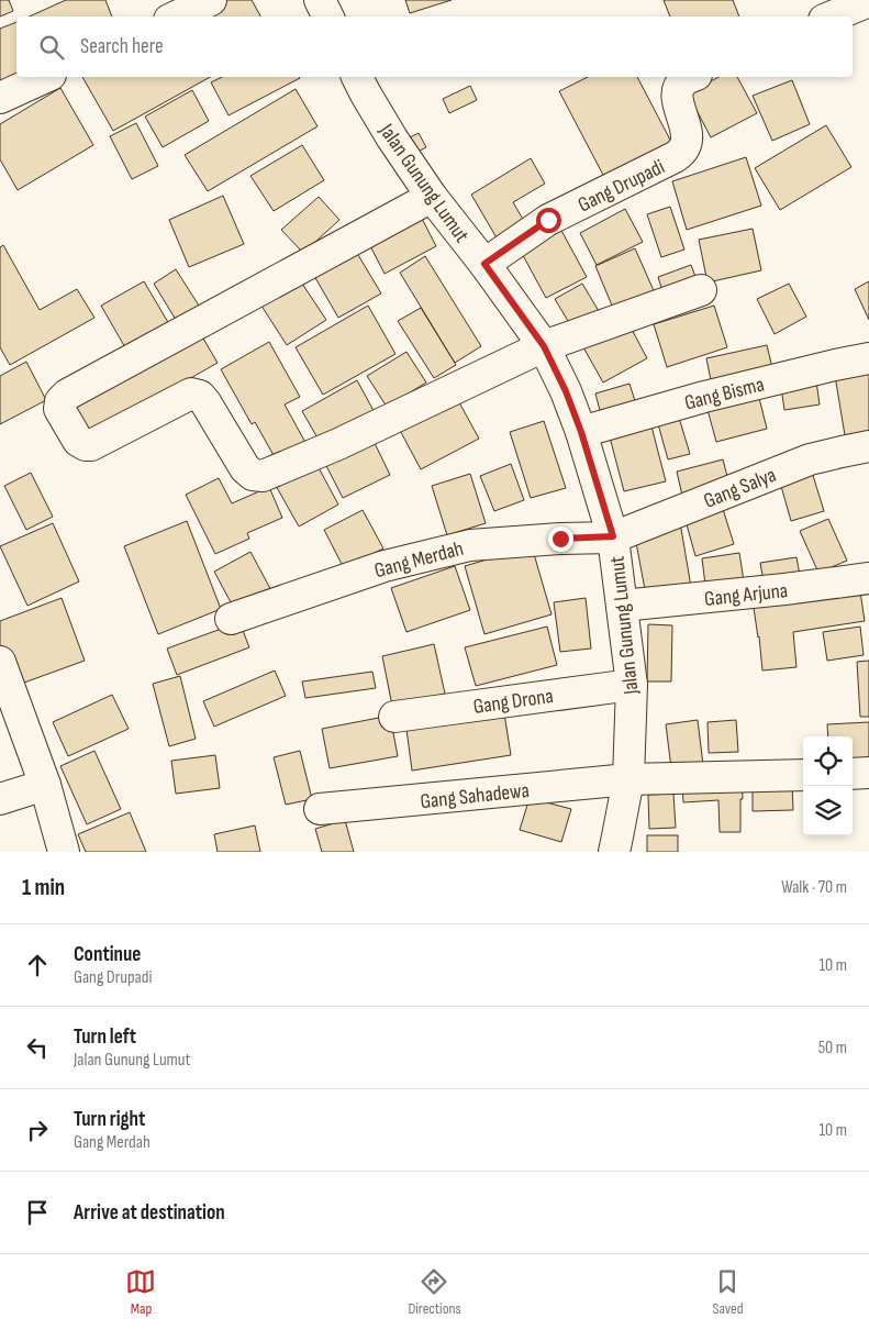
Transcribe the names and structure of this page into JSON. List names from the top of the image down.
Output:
{
  "streets": {
    "street": [
      "Jalan Gunung Lumut",
      "Gang Drupadi",
      "Gang Bisma",
      "Gang Salya",
      "Gang Merdah",
      "Gang Arjuna",
      "Gang Drona",
      "Gang Sahadewa"
    ]
  },
  "crossings": [
    ["Jalan Gunung Lumut", "Gang Drupadi"],
    ["Jalan Gunung Lumut", "Gang Bisma"],
    ["Jalan Gunung Lumut", "Gang Salya"],
    ["Jalan Gunung Lumut", "Gang Merdah"],
    ["Jalan Gunung Lumut", "Gang Arjuna"],
    ["Jalan Gunung Lumut", "Gang Drona"],
    ["Jalan Gunung Lumut", "Gang Sahadewa"],
    ["Gang Salya", "Gang Merdah"]
  ],
  "page": {
    "search": "Search here",
    "heading": ["1 min", "Walk · 70 m"],
    "list": [
      ["Continue", "Gang Drupadi", "10 m"],
      ["Turn left", "Jalan Gunung Lumut", "50 m"],
      ["Turn right", "Gang Merdah", "10 m"],
      "Arrive at destination"
    ],
    "nav": ["Map", "Directions", "Saved"]
  }
}
